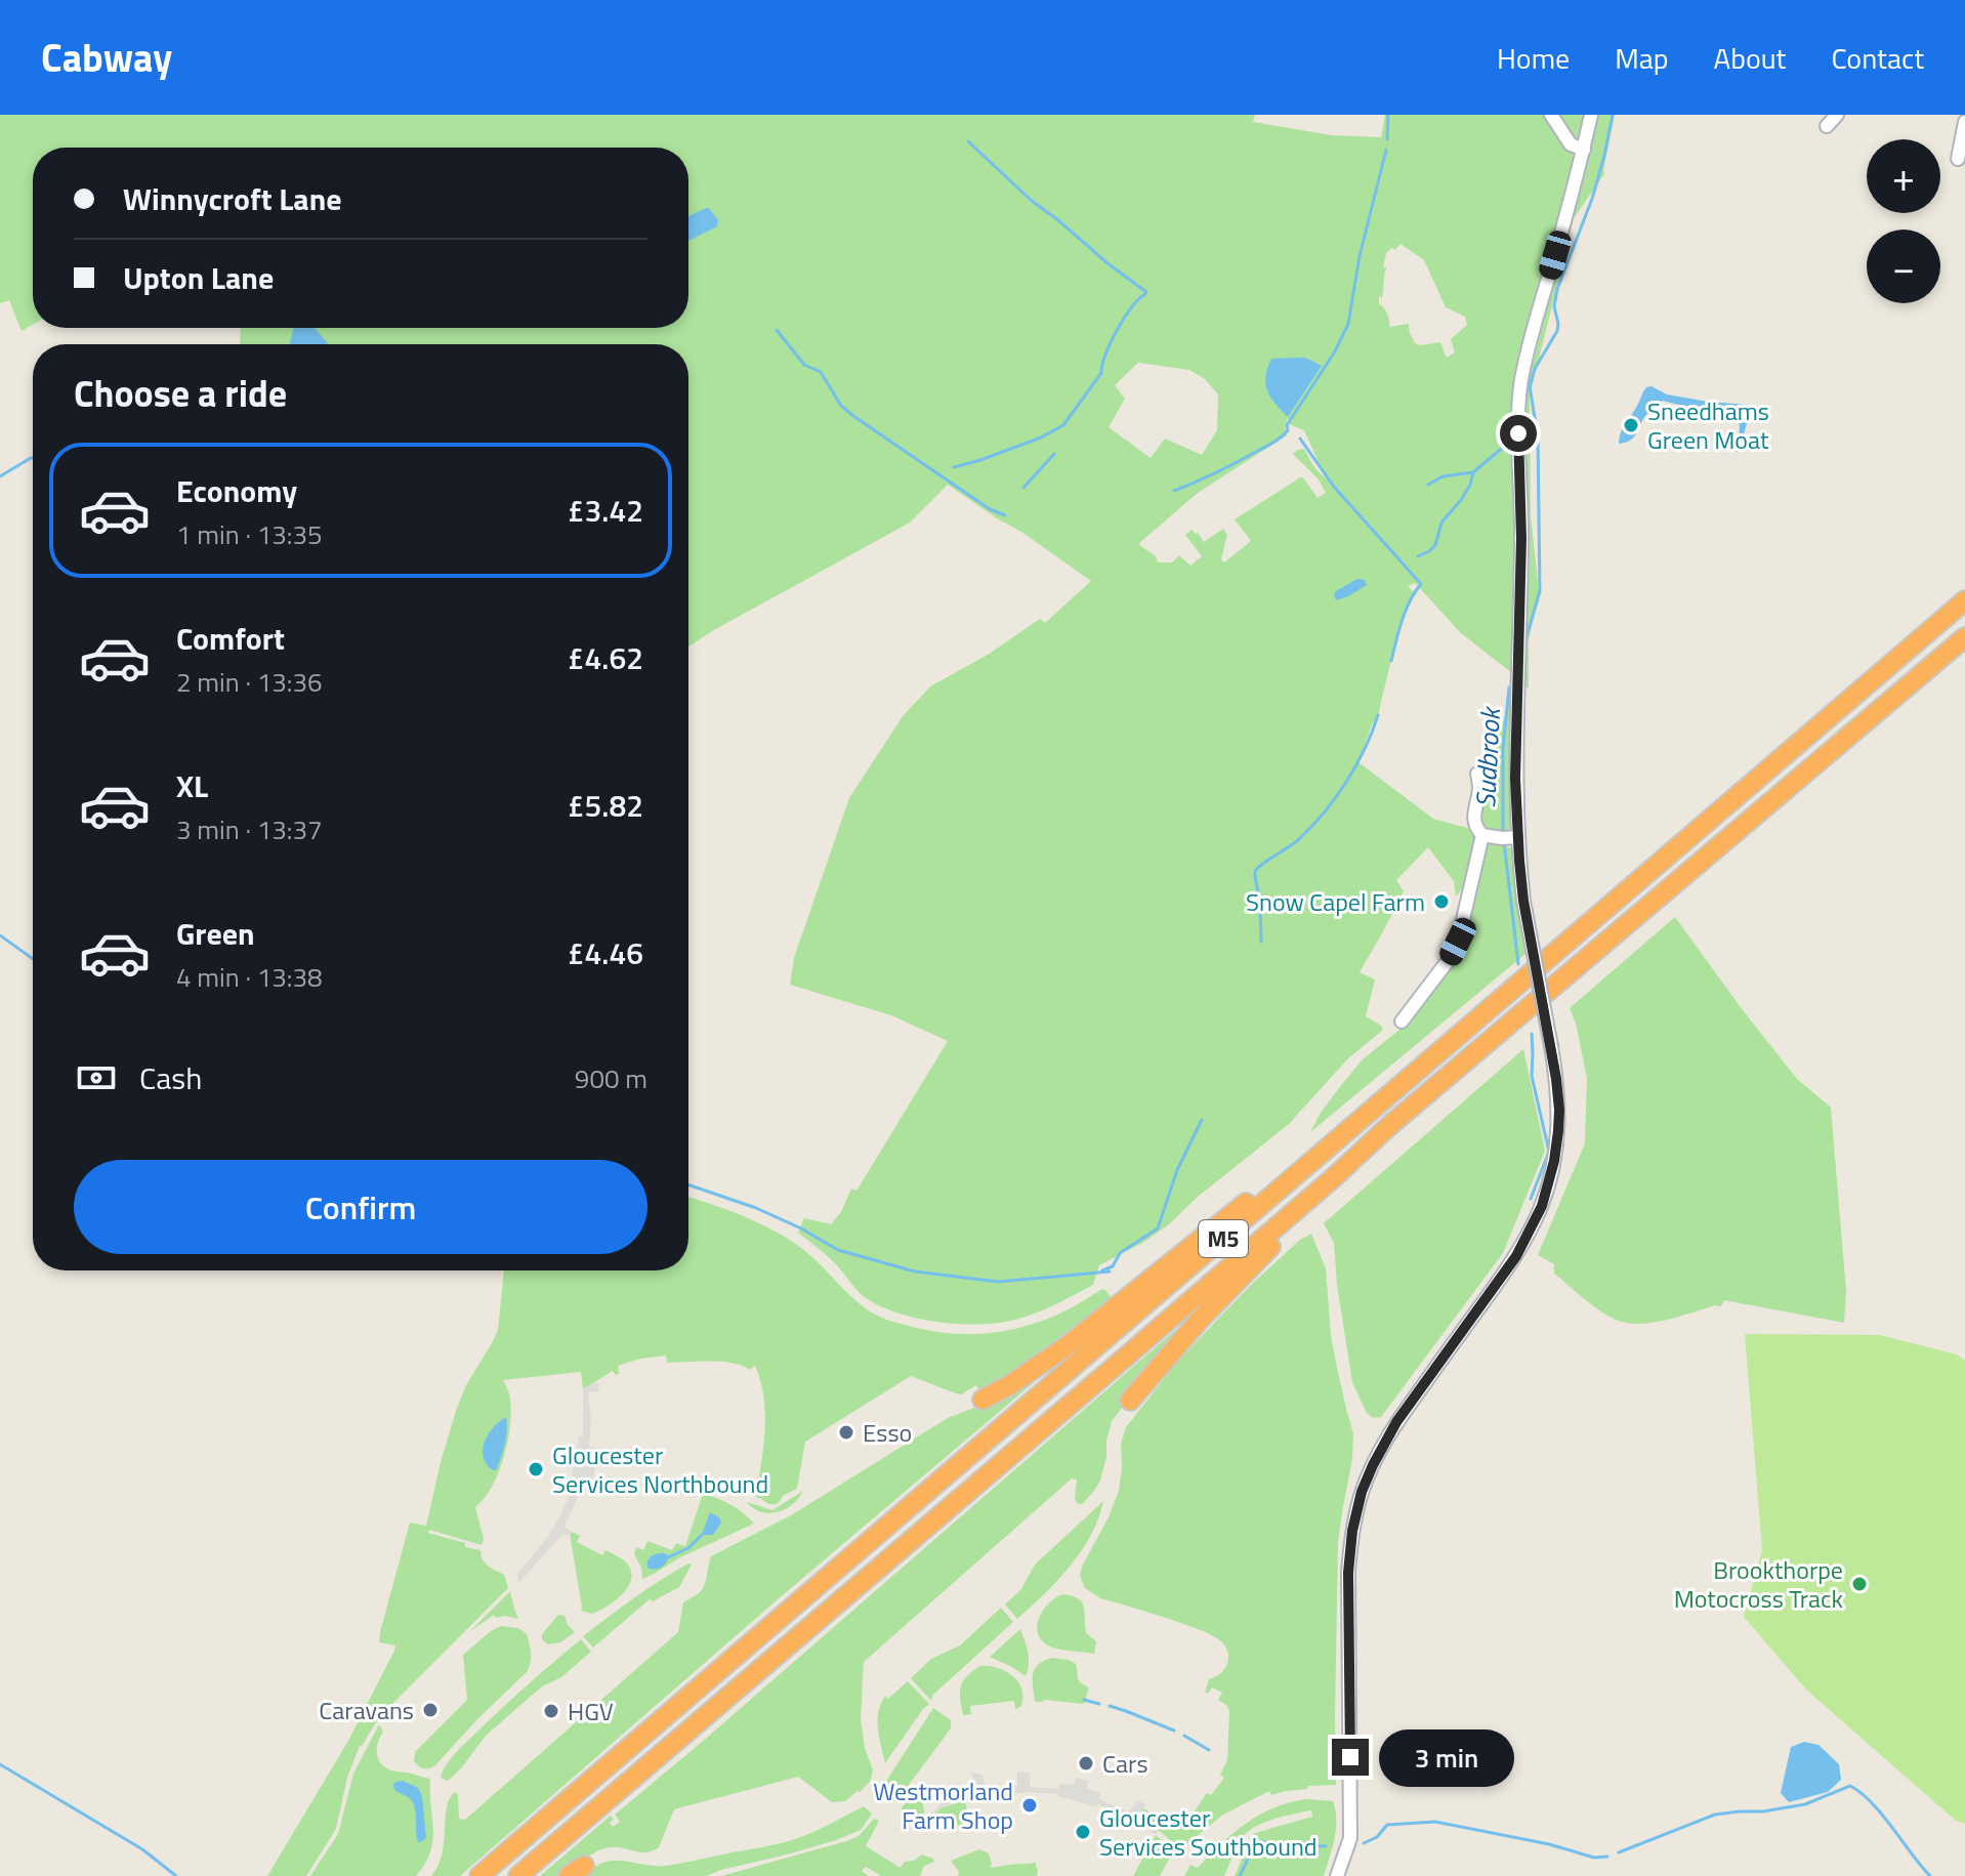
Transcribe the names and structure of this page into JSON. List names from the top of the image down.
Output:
{
  "streets": {
    "highway": ["M5"]
  },
  "water": ["Sudbrook"],
  "places": [
    "Sneedhams Green Moat",
    "Snow Capel Farm",
    "Esso",
    "Gloucester Services Northbound",
    "Brookthorpe Motocross Track",
    "Caravans",
    "HGV",
    "Cars",
    "Westmorland Farm Shop",
    "Gloucester Services Southbound"
  ],
  "page": {
    "header": "Cabway",
    "nav": [
      "Home",
      "Map",
      "About",
      "Contact"
    ],
    "map_buttons": ["+", "−"],
    "banner": ["Winnycroft Lane", "Upton Lane"],
    "heading": "Choose a ride",
    "list": [
      {
        "name": "Economy",
        "note": "1 min · 13:35",
        "value": "£3.42"
      },
      {
        "name": "Comfort",
        "note": "2 min · 13:36",
        "value": "£4.62"
      },
      {
        "name": "XL",
        "note": "3 min · 13:37",
        "value": "£5.82"
      },
      {
        "name": "Green",
        "note": "4 min · 13:38",
        "value": "£4.46"
      }
    ],
    "pay": ["Cash", "900 m"],
    "buttons": "Confirm",
    "bubble": "3 min"
  }
}
